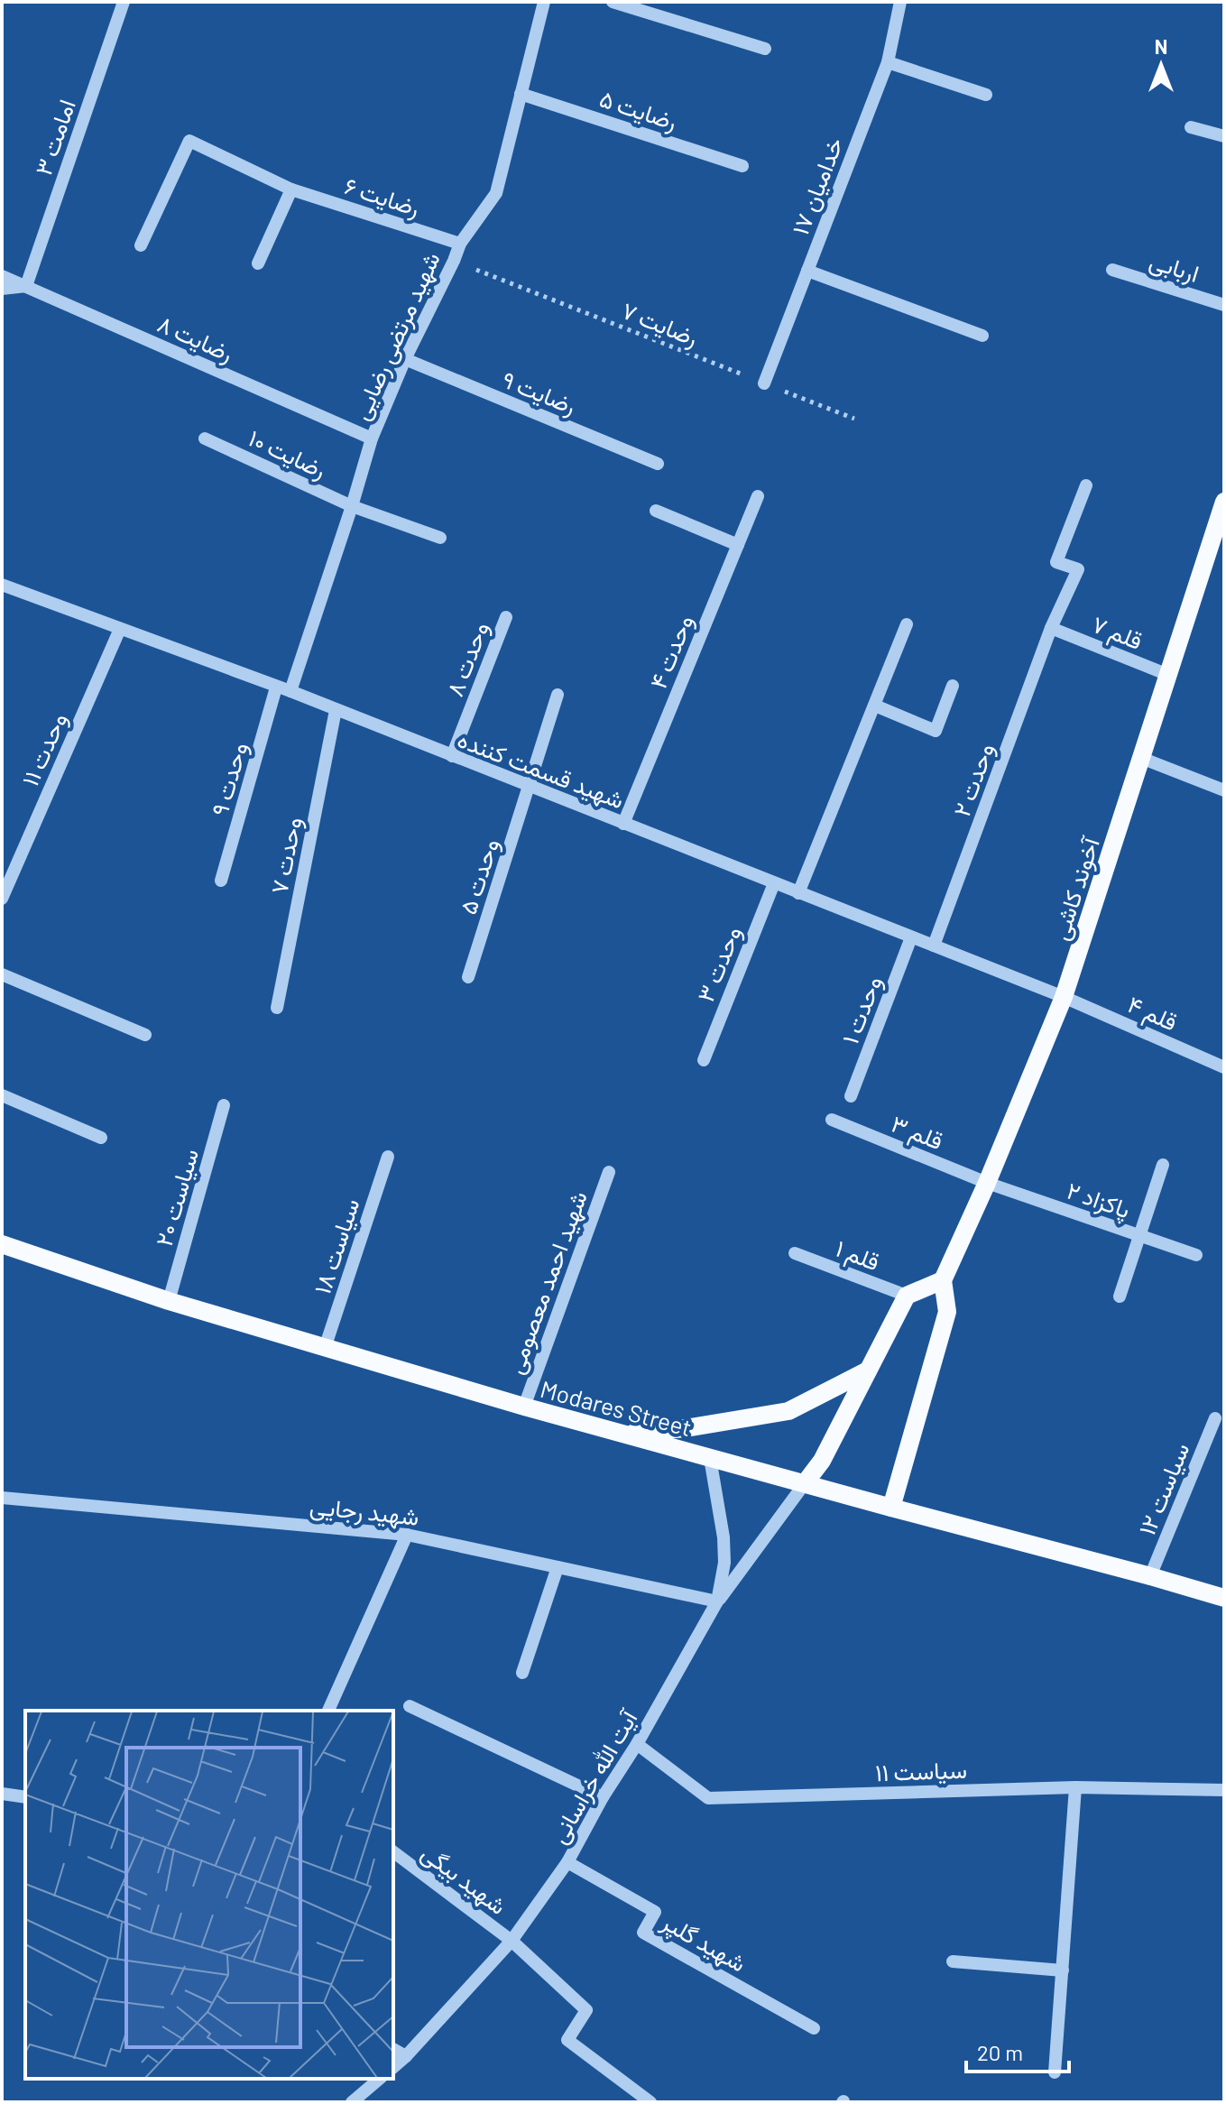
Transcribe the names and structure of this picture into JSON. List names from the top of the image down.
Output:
{
  "streets": {
    "main road": ["آخوند کاشی", "Modares Street"],
    "street": [
      "رضایت ۵",
      "امامت ۳",
      "خدامیان ۱۷",
      "رضایت ۶",
      "اربابی",
      "شهید مرتضی رضایی",
      "رضایت ۸",
      "رضایت ۹",
      "رضایت ۱۰",
      "قلم ۷",
      "وحدت ۴",
      "وحدت ۸",
      "وحدت ۱۱",
      "شهید قسمت کننده",
      "وحدت ۹",
      "وحدت ۲",
      "وحدت ۷",
      "وحدت ۵",
      "وحدت ۳",
      "وحدت ۱",
      "قلم ۴",
      "قلم ۳",
      "سیاست ۲۰",
      "پاکزاد ۲",
      "سیاست ۱۸",
      "قلم ۱",
      "شهید احمد معصومی",
      "سیاست ۱۲",
      "شهید رجایی",
      "سیاست ۱۱",
      "آیت الله خراسانی",
      "شهید بیگی",
      "شهید گلپر"
    ],
    "path": ["رضایت ۷"]
  },
  "crossings": [
    ["رضایت ۵", "شهید مرتضی رضایی"],
    ["امامت ۳", "رضایت ۸"],
    ["خدامیان ۱۷", "رضایت ۷"],
    ["رضایت ۶", "شهید مرتضی رضایی"],
    ["رضایت ۷", "شهید مرتضی رضایی"],
    ["شهید مرتضی رضایی", "رضایت ۸"],
    ["شهید مرتضی رضایی", "رضایت ۹"],
    ["شهید مرتضی رضایی", "رضایت ۱۰"],
    ["شهید مرتضی رضایی", "شهید قسمت کننده"],
    ["قلم ۷", "وحدت ۲"],
    ["قلم ۷", "آخوند کاشی"],
    ["وحدت ۴", "شهید قسمت کننده"],
    ["وحدت ۸", "شهید قسمت کننده"],
    ["وحدت ۱۱", "شهید قسمت کننده"],
    ["شهید قسمت کننده", "وحدت ۹"],
    ["شهید قسمت کننده", "وحدت ۲"],
    ["شهید قسمت کننده", "وحدت ۷"],
    ["شهید قسمت کننده", "وحدت ۵"],
    ["شهید قسمت کننده", "آخوند کاشی"],
    ["شهید قسمت کننده", "وحدت ۳"],
    ["شهید قسمت کننده", "وحدت ۱"],
    ["شهید قسمت کننده", "قلم ۴"],
    ["آخوند کاشی", "قلم ۴"],
    ["آخوند کاشی", "قلم ۳"],
    ["آخوند کاشی", "پاکزاد ۲"],
    ["آخوند کاشی", "Modares Street"],
    ["قلم ۳", "پاکزاد ۲"],
    ["سیاست ۲۰", "Modares Street"],
    ["سیاست ۱۸", "Modares Street"],
    ["شهید احمد معصومی", "Modares Street"],
    ["Modares Street", "سیاست ۱۲"],
    ["Modares Street", "آیت الله خراسانی"],
    ["شهید رجایی", "آیت الله خراسانی"],
    ["سیاست ۱۱", "آیت الله خراسانی"],
    ["آیت الله خراسانی", "شهید بیگی"],
    ["آیت الله خراسانی", "شهید گلپر"]
  ],
  "scale_bar": "20 m",
  "north": "top"
}
